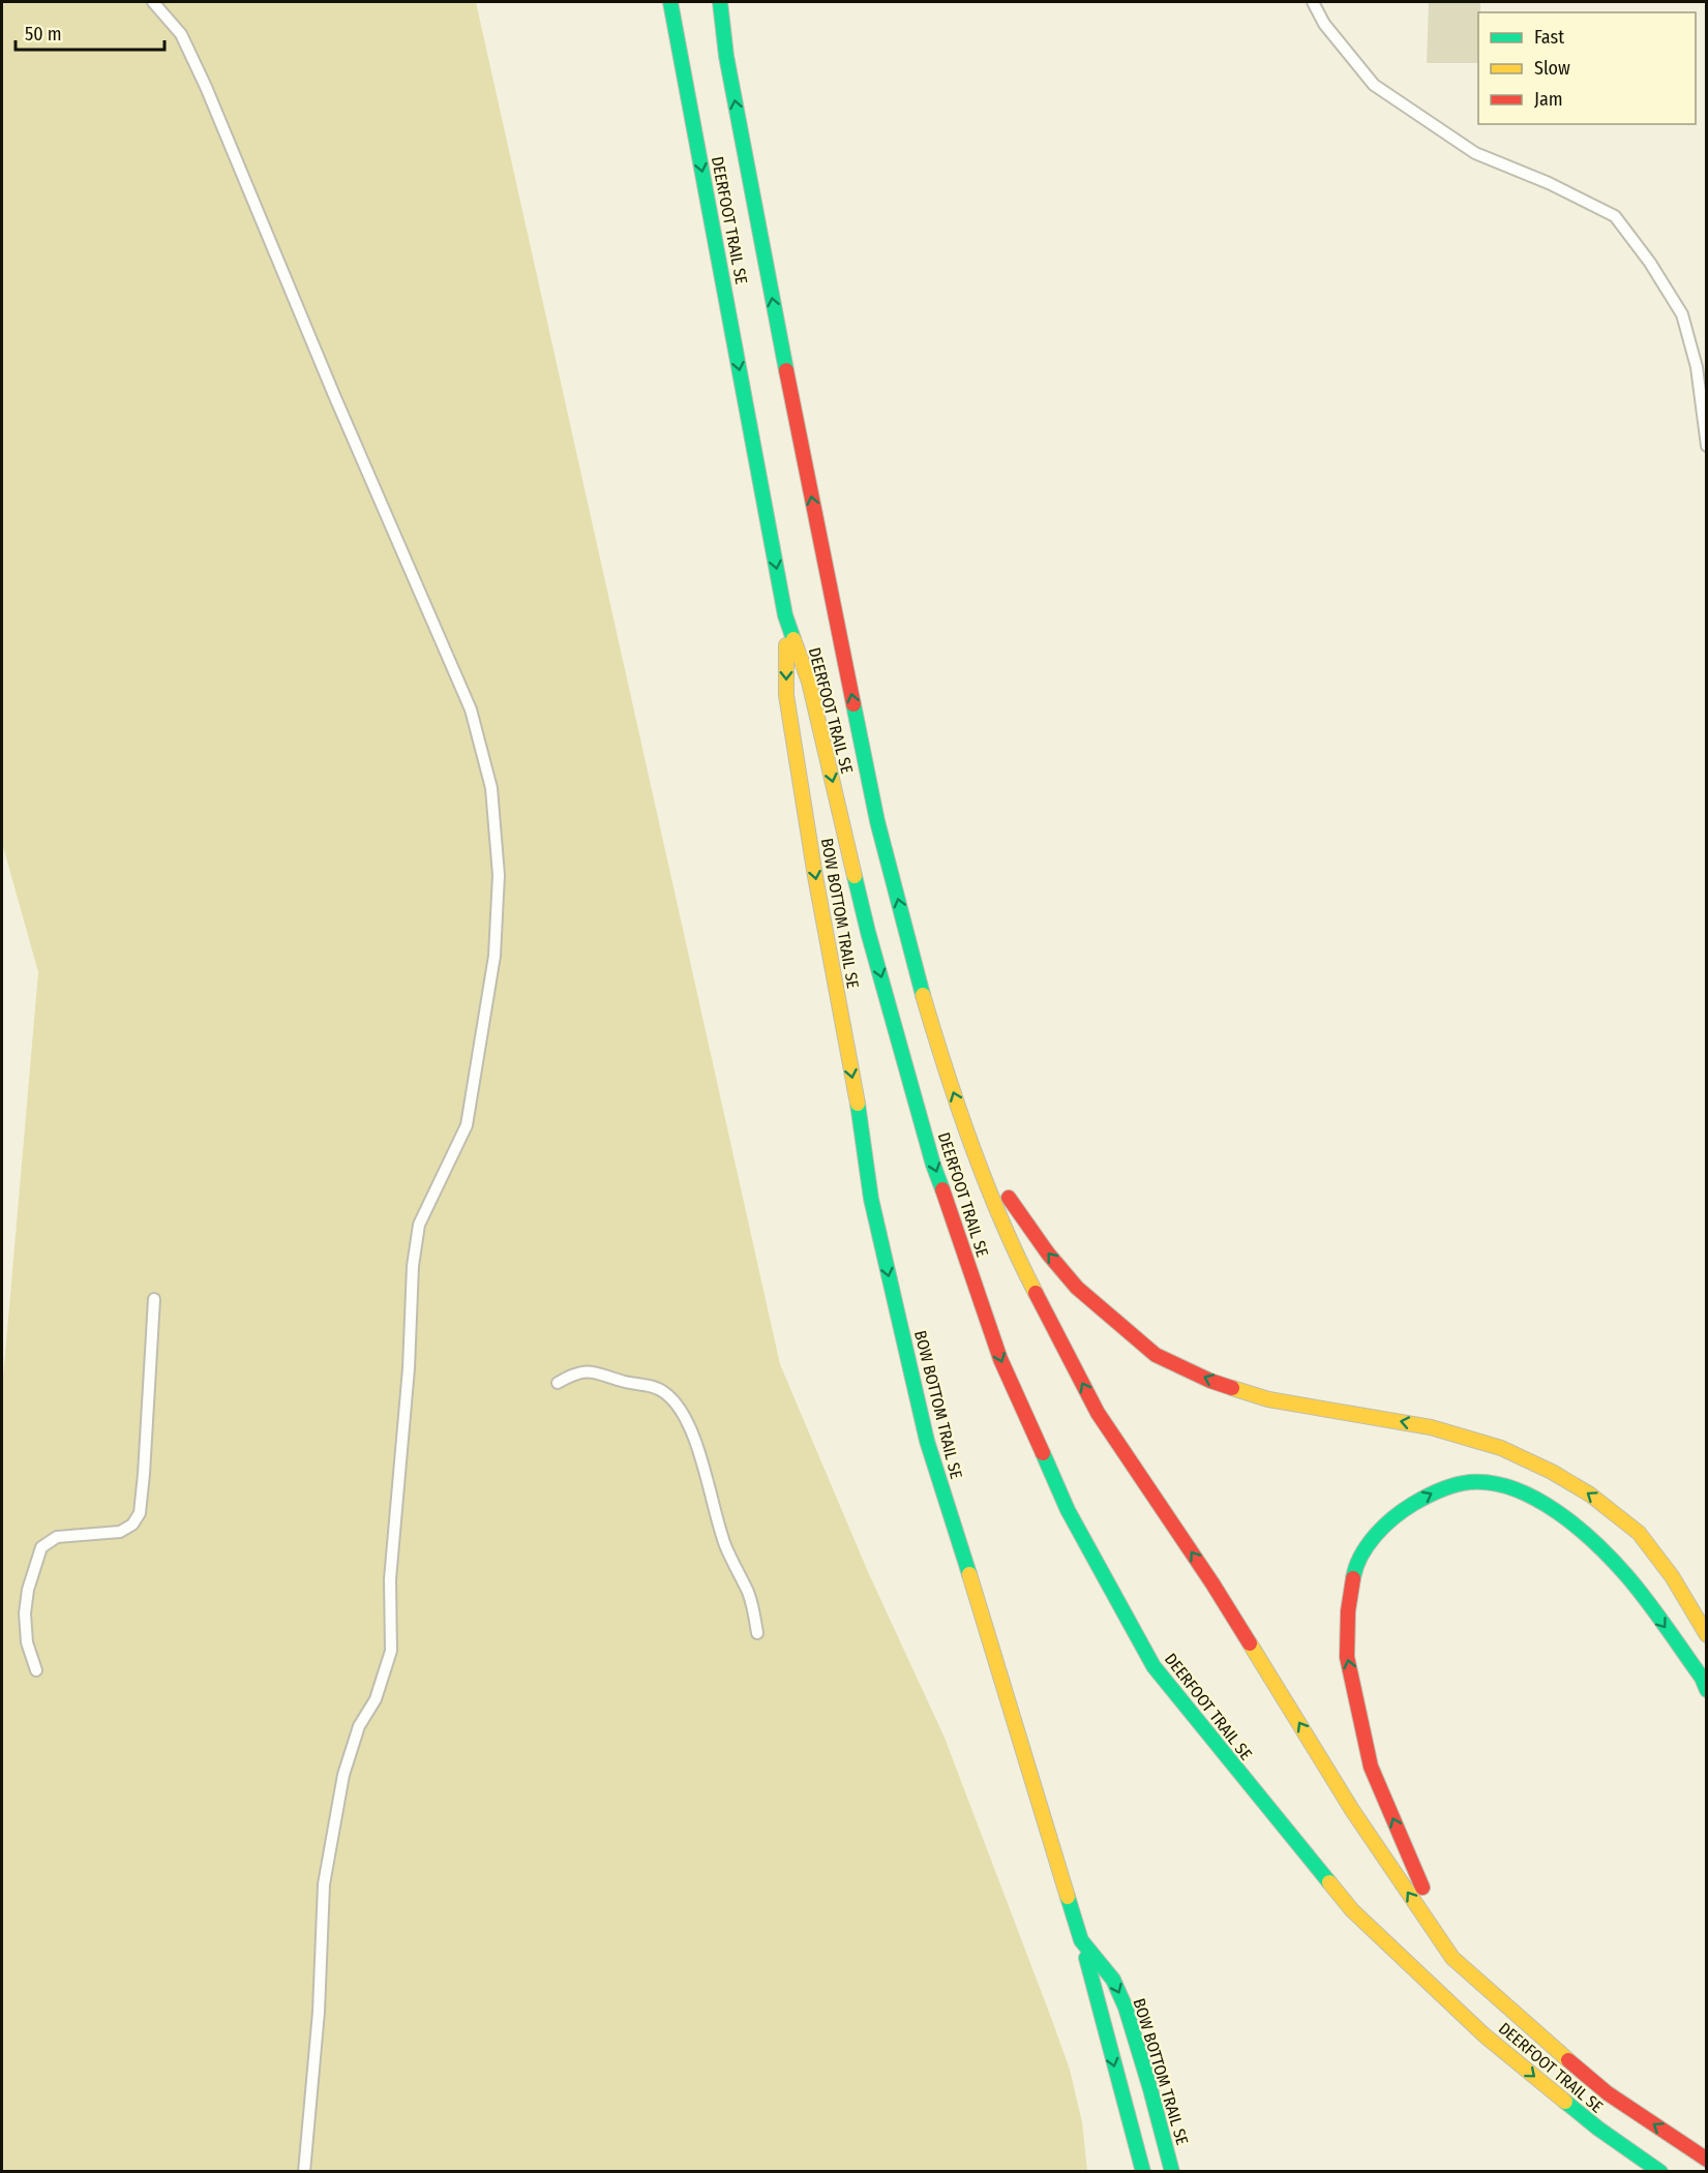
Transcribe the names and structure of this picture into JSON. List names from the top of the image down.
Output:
{
  "streets": {
    "highway": ["DEERFOOT TRAIL SE", "BOW BOTTOM TRAIL SE"]
  },
  "crossings": [
    ["DEERFOOT TRAIL SE", "BOW BOTTOM TRAIL SE"]
  ],
  "one_way": ["BOW BOTTOM TRAIL SE"],
  "legend": ["Fast", "Slow", "Jam"],
  "scale_bar": "50 m"
}
